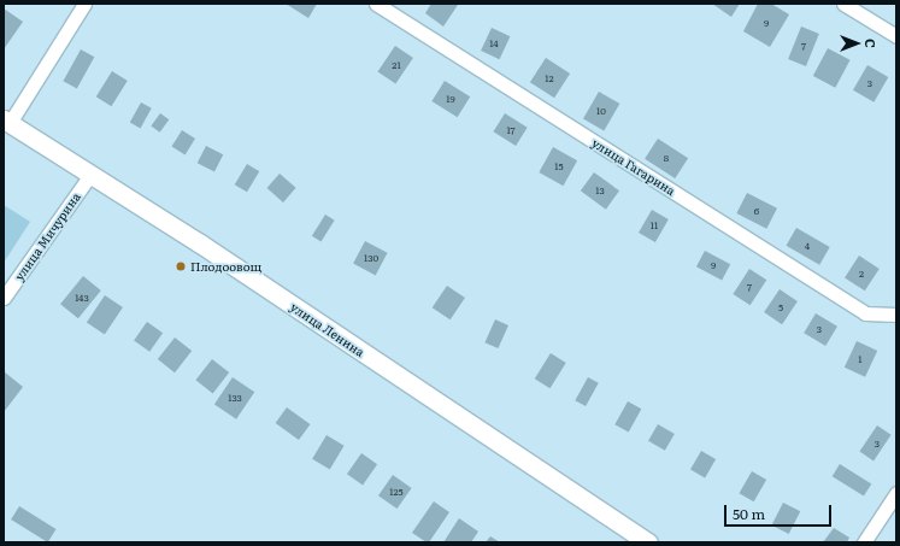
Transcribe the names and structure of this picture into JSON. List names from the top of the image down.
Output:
{
  "streets": {
    "main road": ["улица Ленина"],
    "street": ["улица Гагарина", "улица Мичурина"]
  },
  "crossings": [
    ["улица Мичурина", "улица Ленина"]
  ],
  "places": ["Плодоовощ"],
  "house_numbers": [
    "9",
    "14",
    "7",
    "21",
    "12",
    "3",
    "19",
    "10",
    "17",
    "8",
    "15",
    "13",
    "6",
    "11",
    "4",
    "130",
    "9",
    "2",
    "7",
    "143",
    "5",
    "3",
    "1",
    "133",
    "3",
    "125"
  ],
  "scale_bar": "50 m",
  "north": "right"
}
